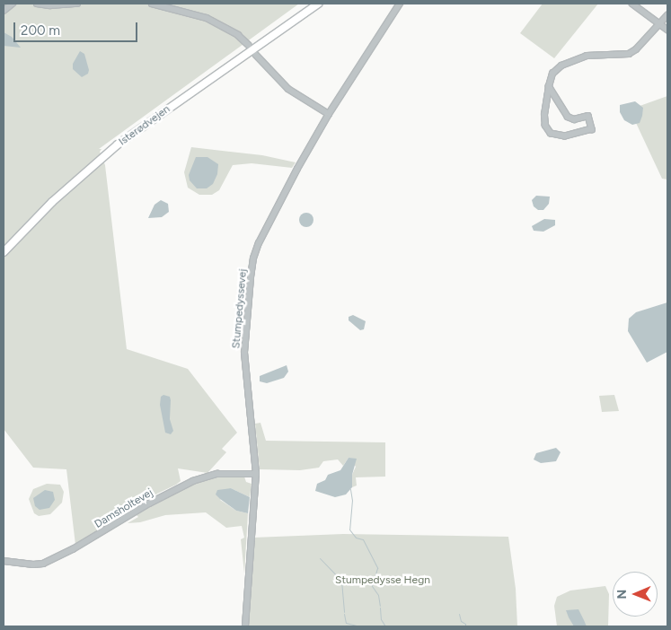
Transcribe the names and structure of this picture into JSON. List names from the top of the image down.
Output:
{
  "streets": {
    "highway": ["Isterødvejen"],
    "street": ["Stumpedyssevej", "Damsholtevej"]
  },
  "crossings": [
    ["Stumpedyssevej", "Damsholtevej"]
  ],
  "parks": ["Stumpedysse Hegn"],
  "scale_bar": "200 m",
  "north": "left"
}
